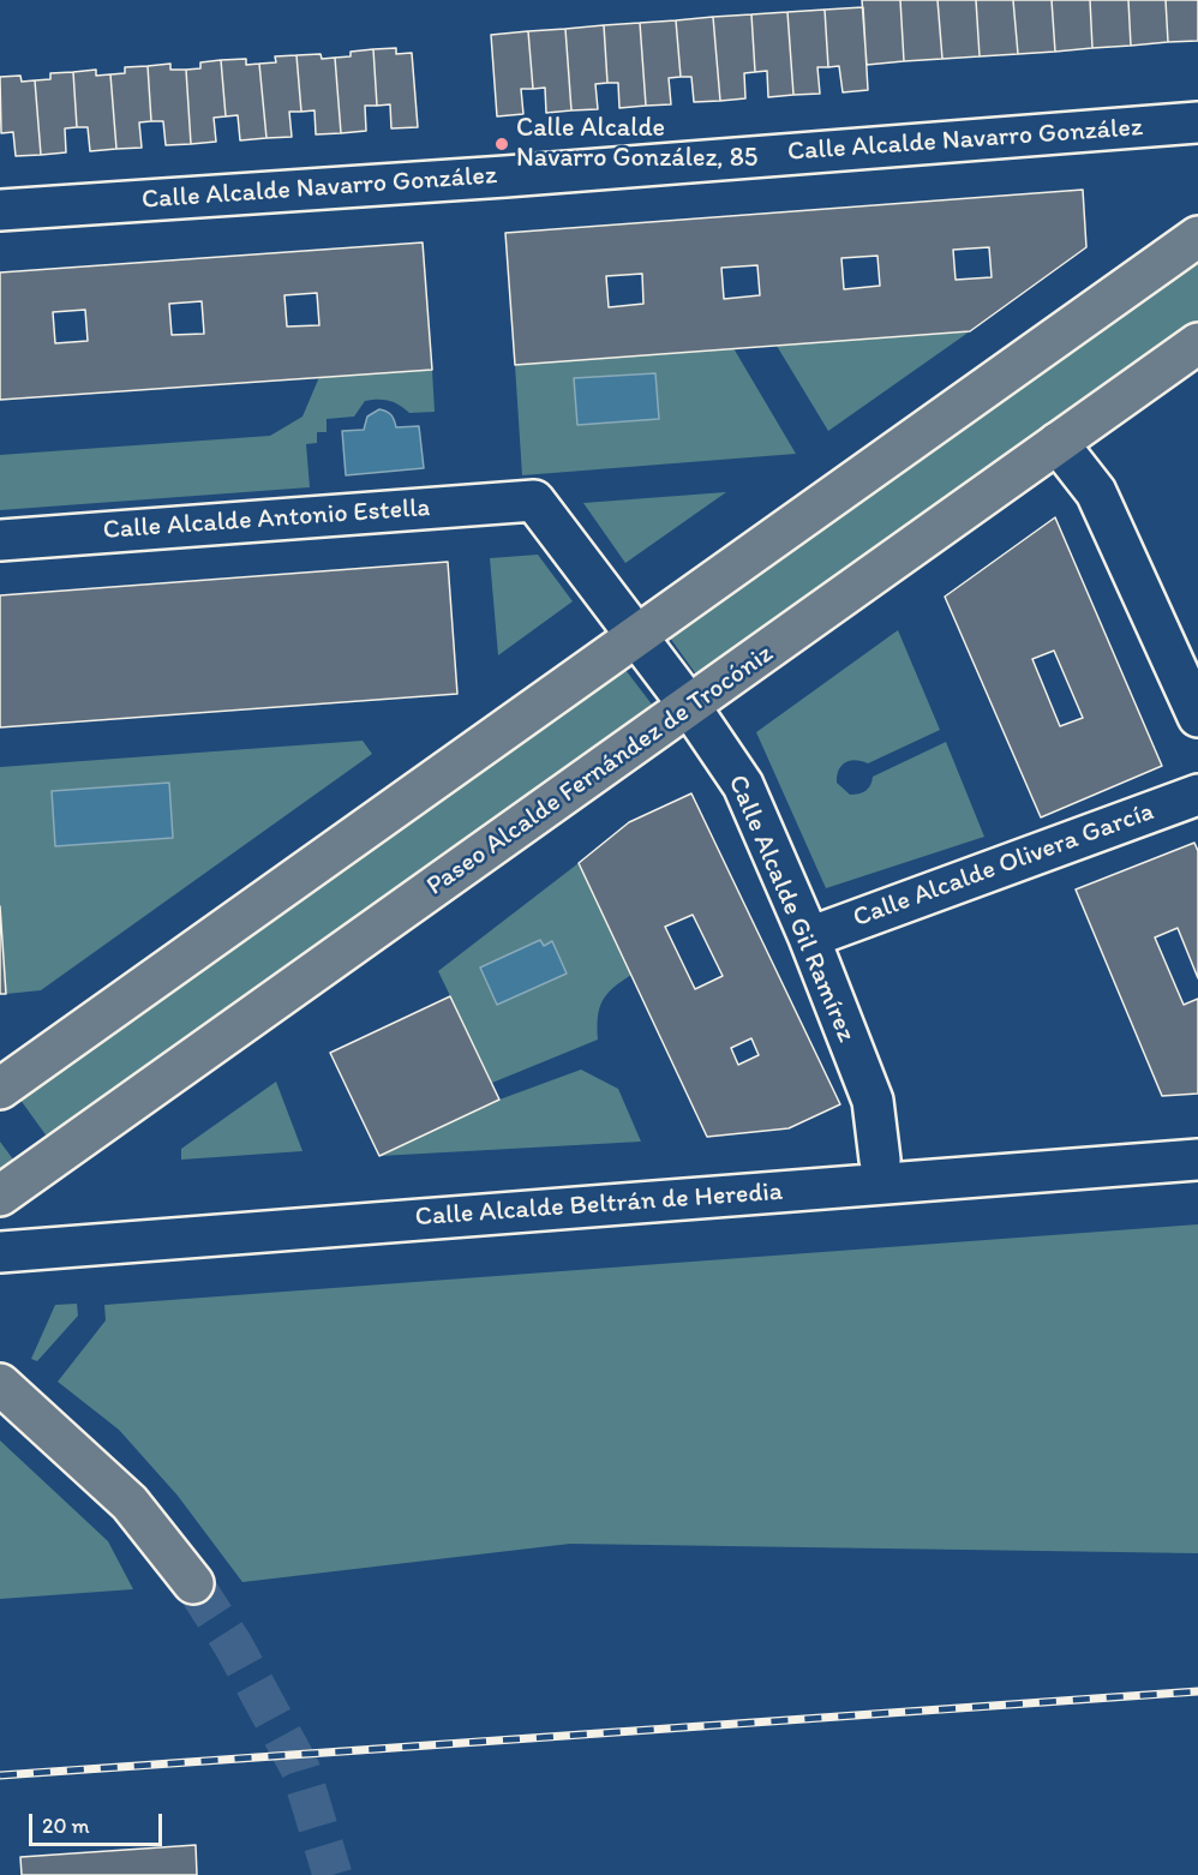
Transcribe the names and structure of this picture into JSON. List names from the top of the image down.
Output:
{
  "streets": {
    "main road": ["Paseo Alcalde Fernández de Trocóniz"],
    "street": [
      "Calle Alcalde Navarro González",
      "Calle Alcalde Antonio Estella",
      "Calle Alcalde Olivera García",
      "Calle Alcalde Gil Ramírez",
      "Calle Alcalde Beltrán de Heredia"
    ]
  },
  "crossings": [
    ["Calle Alcalde Antonio Estella", "Calle Alcalde Gil Ramírez"],
    ["Paseo Alcalde Fernández de Trocóniz", "Calle Alcalde Gil Ramírez"],
    ["Calle Alcalde Olivera García", "Calle Alcalde Gil Ramírez"]
  ],
  "places": ["Calle Alcalde Navarro González, 85"],
  "scale_bar": "20 m"
}
